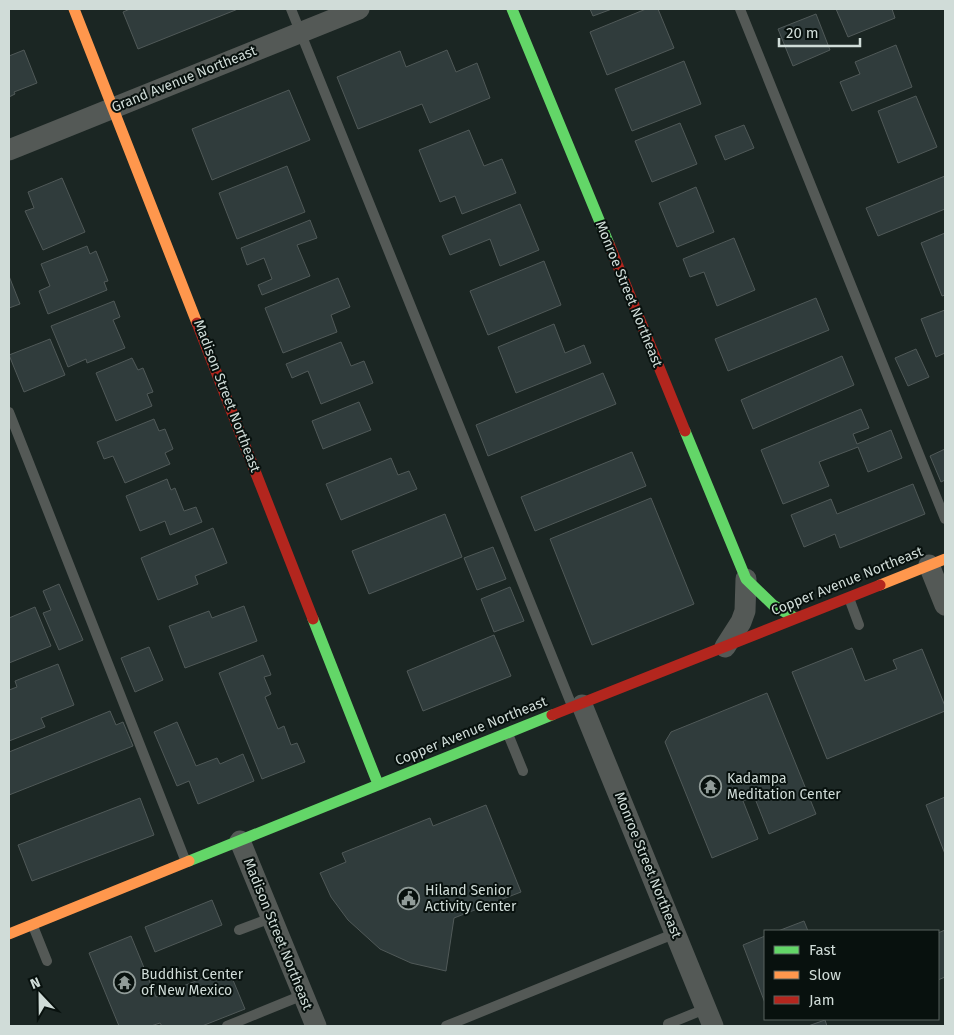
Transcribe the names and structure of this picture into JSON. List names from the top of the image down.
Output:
{
  "streets": {
    "street": [
      "Grand Avenue Northeast",
      "Monroe Street Northeast",
      "Madison Street Northeast",
      "Copper Avenue Northeast"
    ]
  },
  "crossings": [
    ["Grand Avenue Northeast", "Madison Street Northeast"],
    ["Monroe Street Northeast", "Copper Avenue Northeast"],
    ["Madison Street Northeast", "Copper Avenue Northeast"]
  ],
  "places": {
    "temple": ["Kadampa Meditation Center", "Buddhist Center of New Mexico"],
    "public building": ["Hiland Senior Activity Center"]
  },
  "legend": ["Fast", "Slow", "Jam"],
  "scale_bar": "20 m",
  "north": "top"
}
